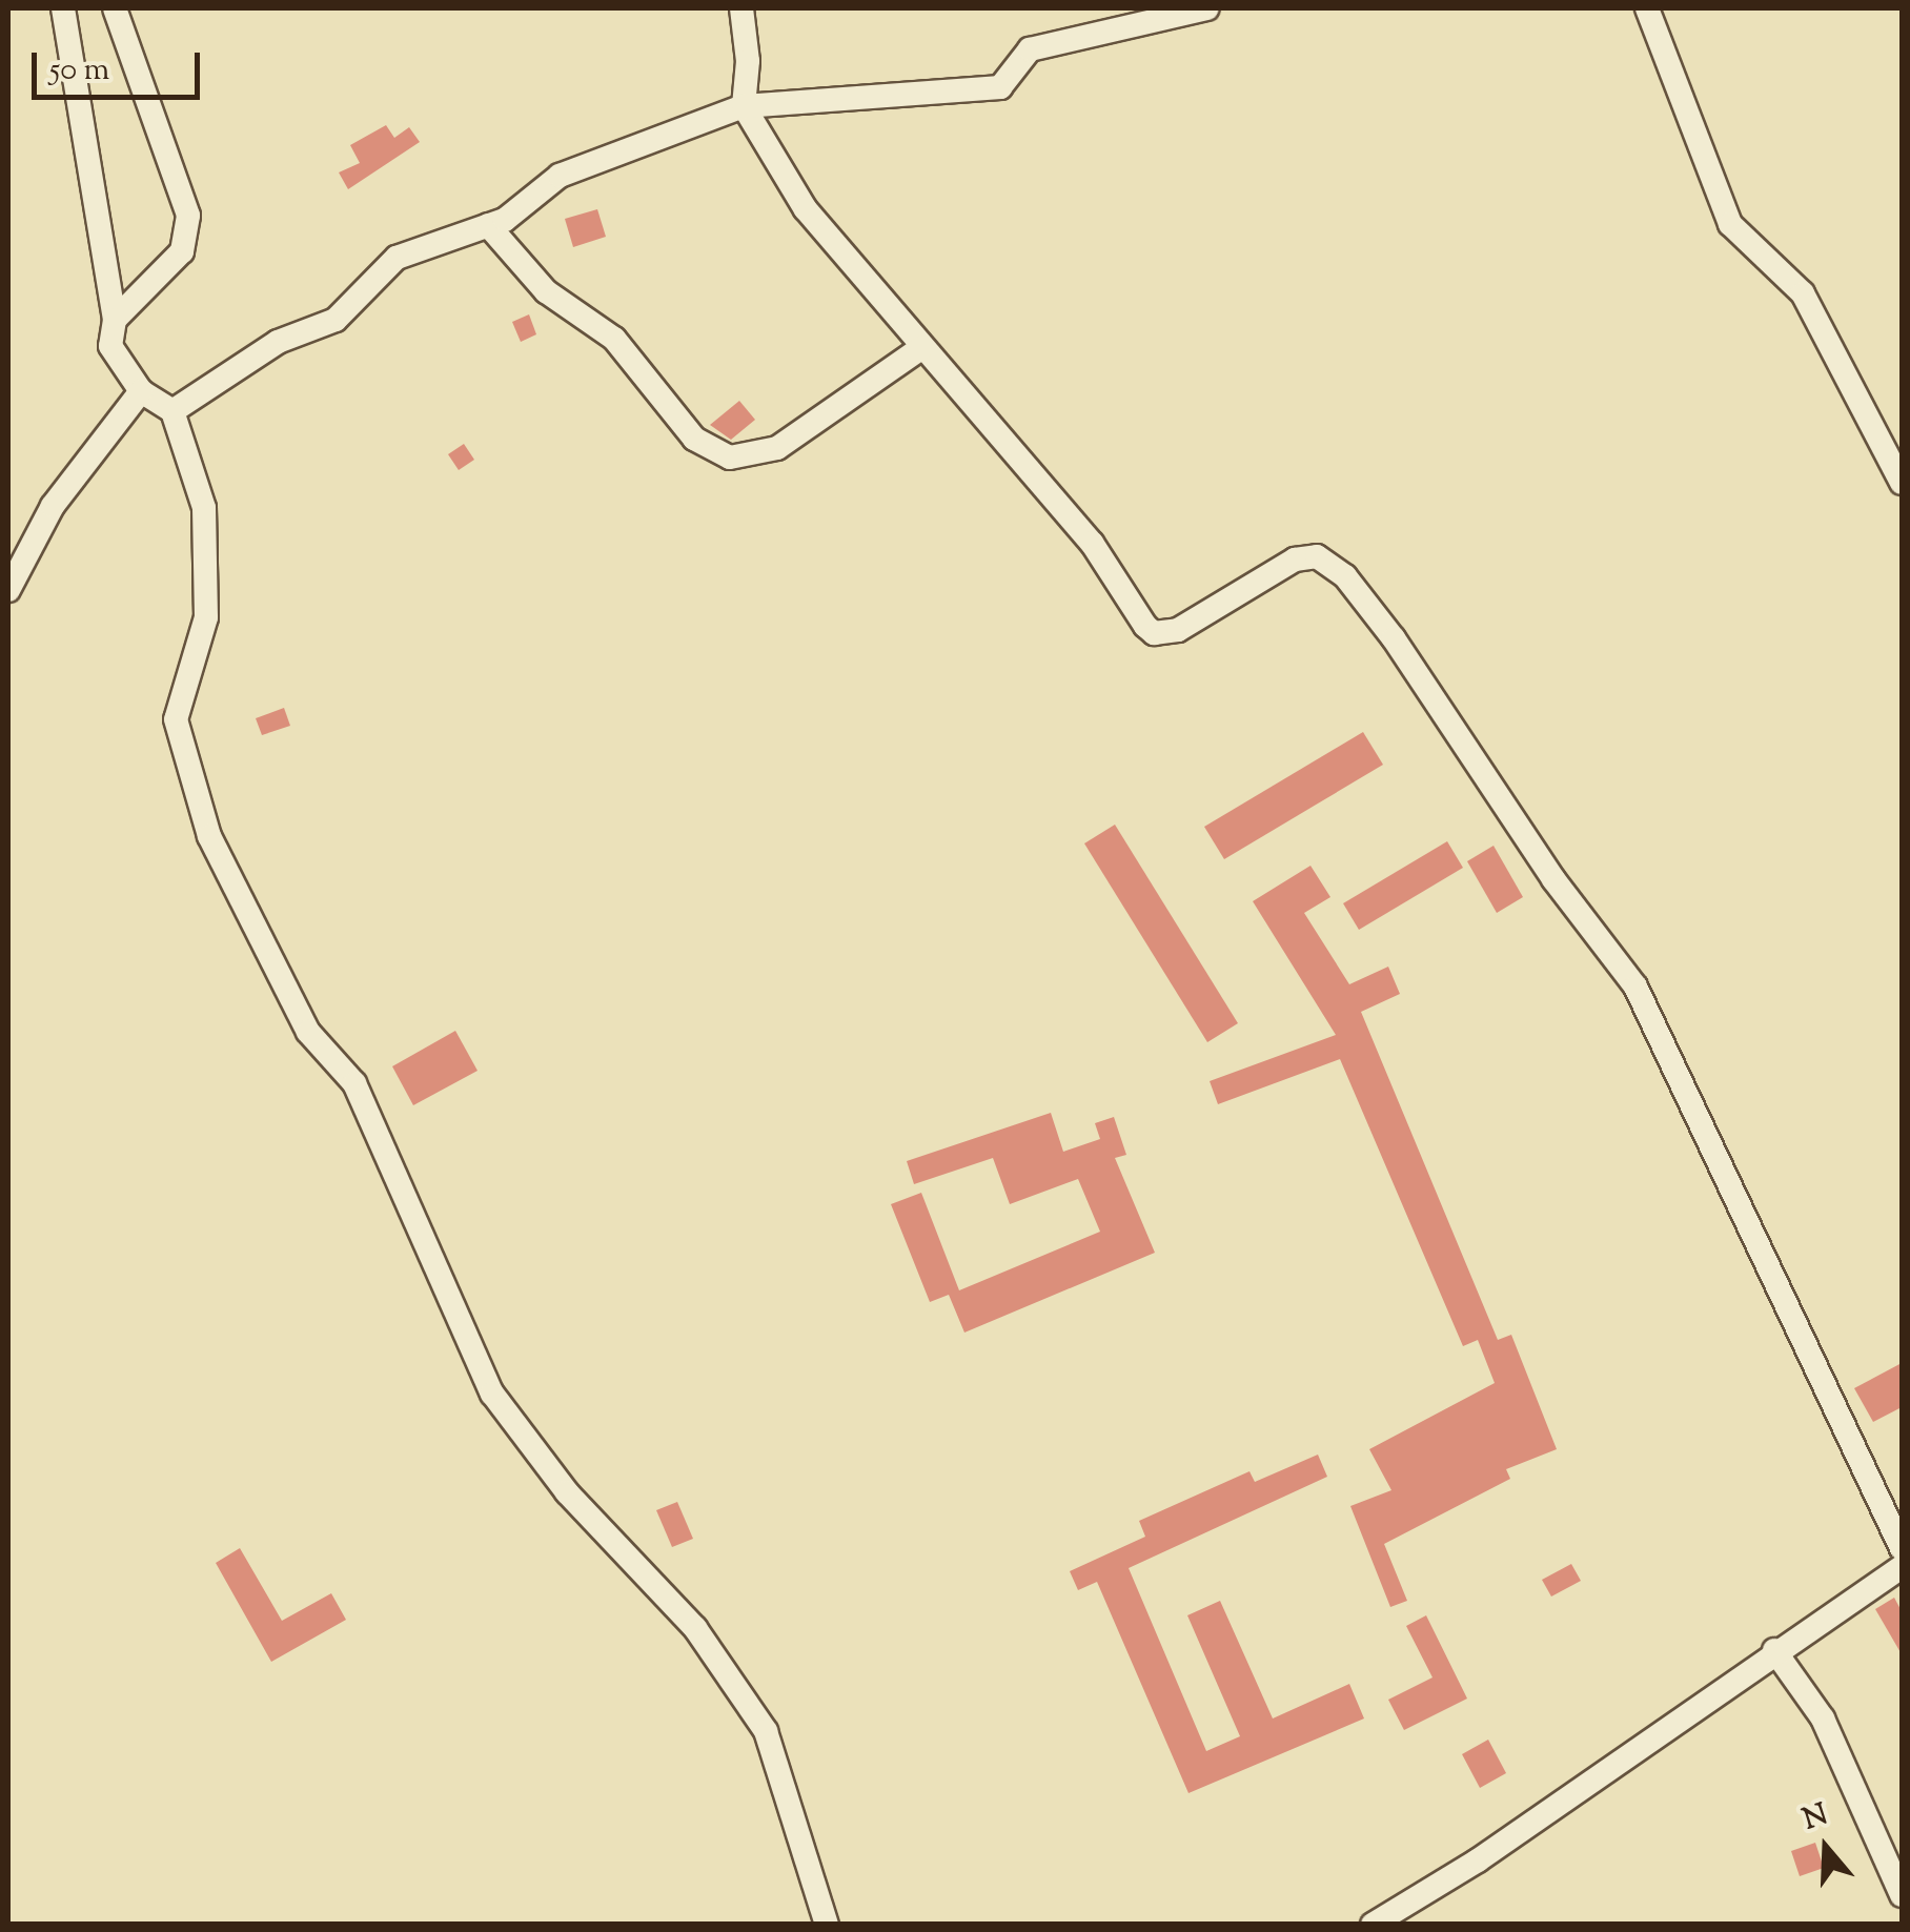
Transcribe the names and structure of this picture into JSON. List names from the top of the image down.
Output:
{
  "scale_bar": "50 m",
  "north": "top"
}
